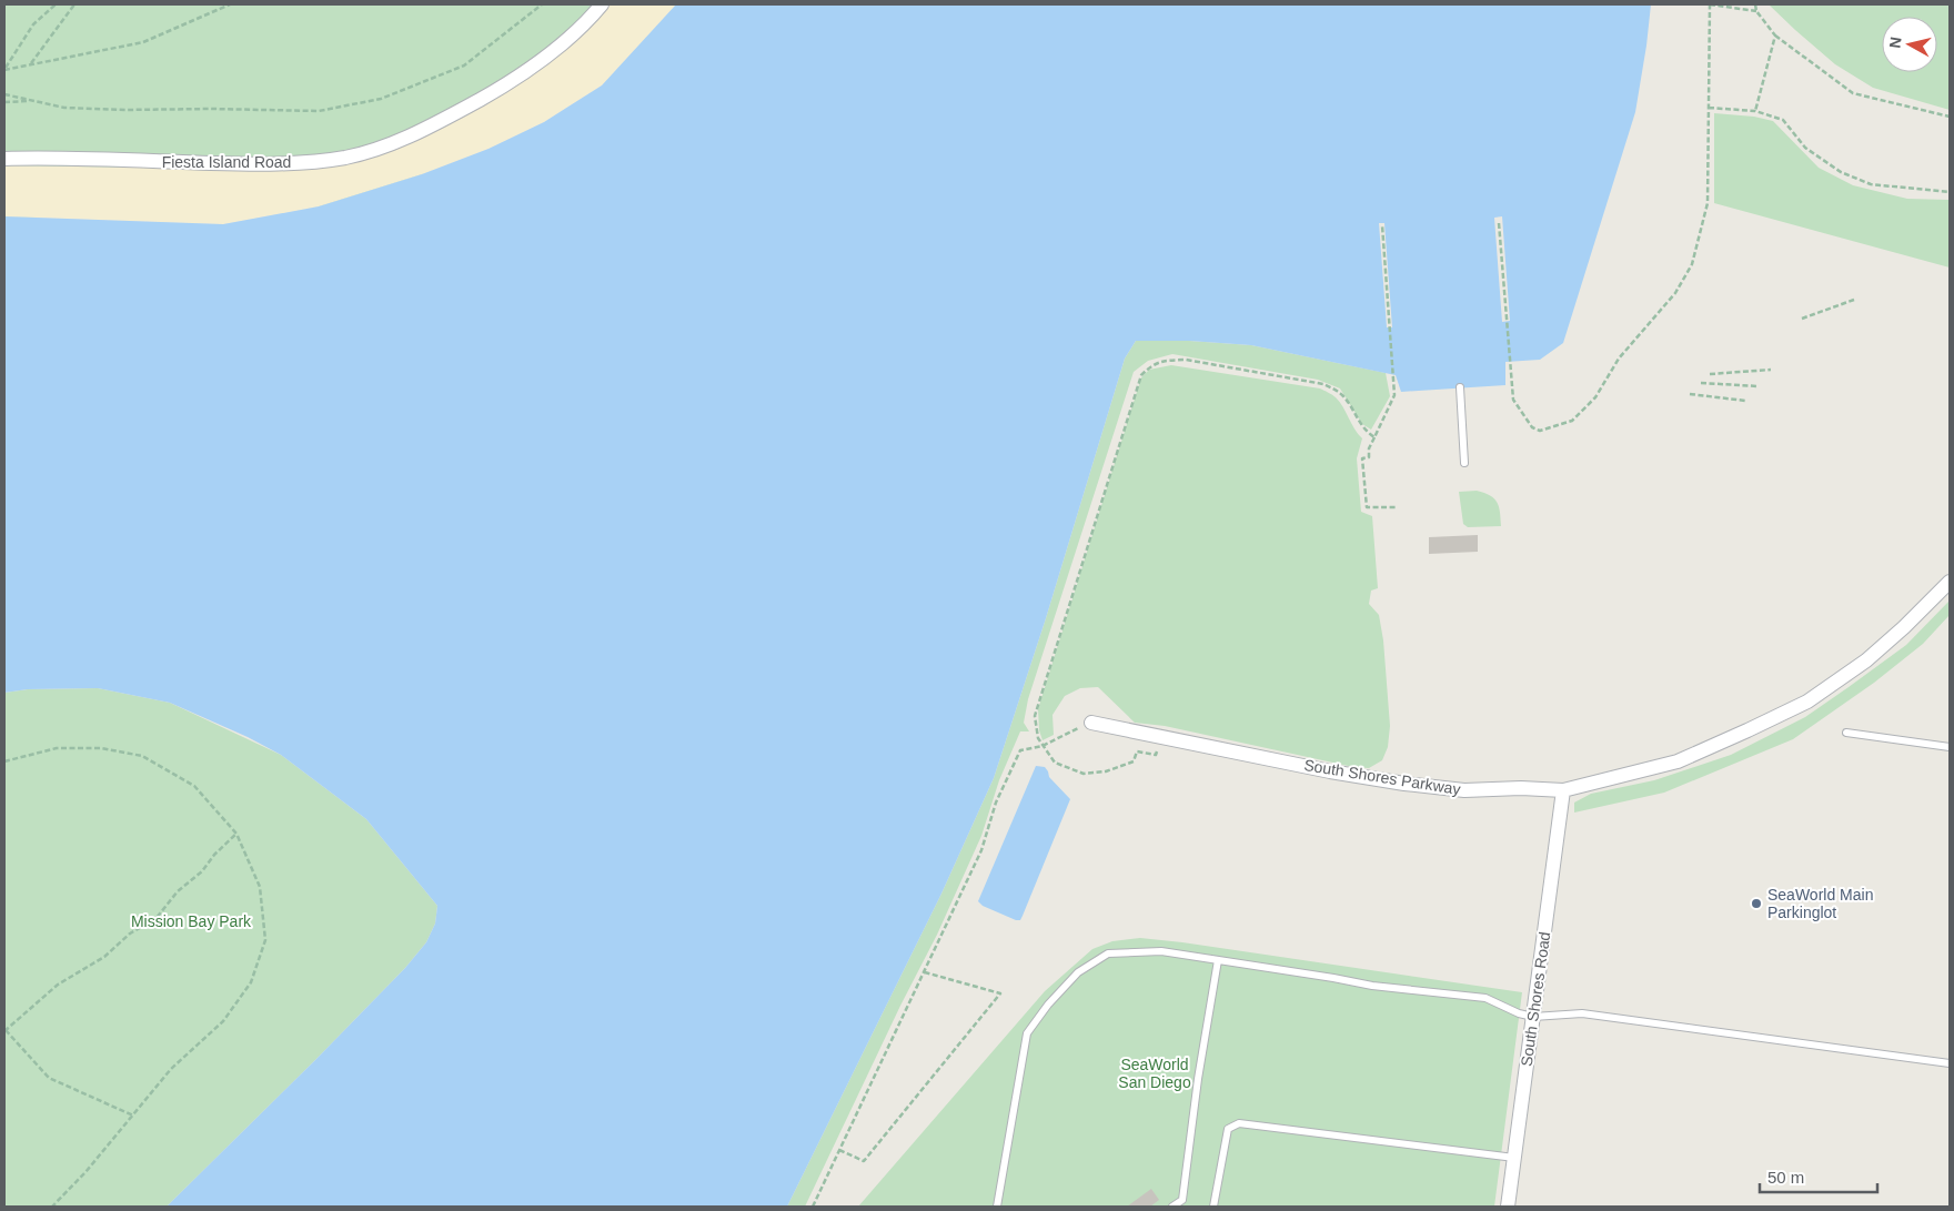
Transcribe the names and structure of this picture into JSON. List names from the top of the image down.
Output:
{
  "streets": {
    "street": ["Fiesta Island Road", "South Shores Parkway", "South Shores Road"]
  },
  "crossings": [
    ["South Shores Parkway", "South Shores Road"]
  ],
  "parks": ["Mission Bay Park", "SeaWorld San Diego"],
  "places": ["SeaWorld Main Parkinglot"],
  "scale_bar": "50 m",
  "north": "left"
}
